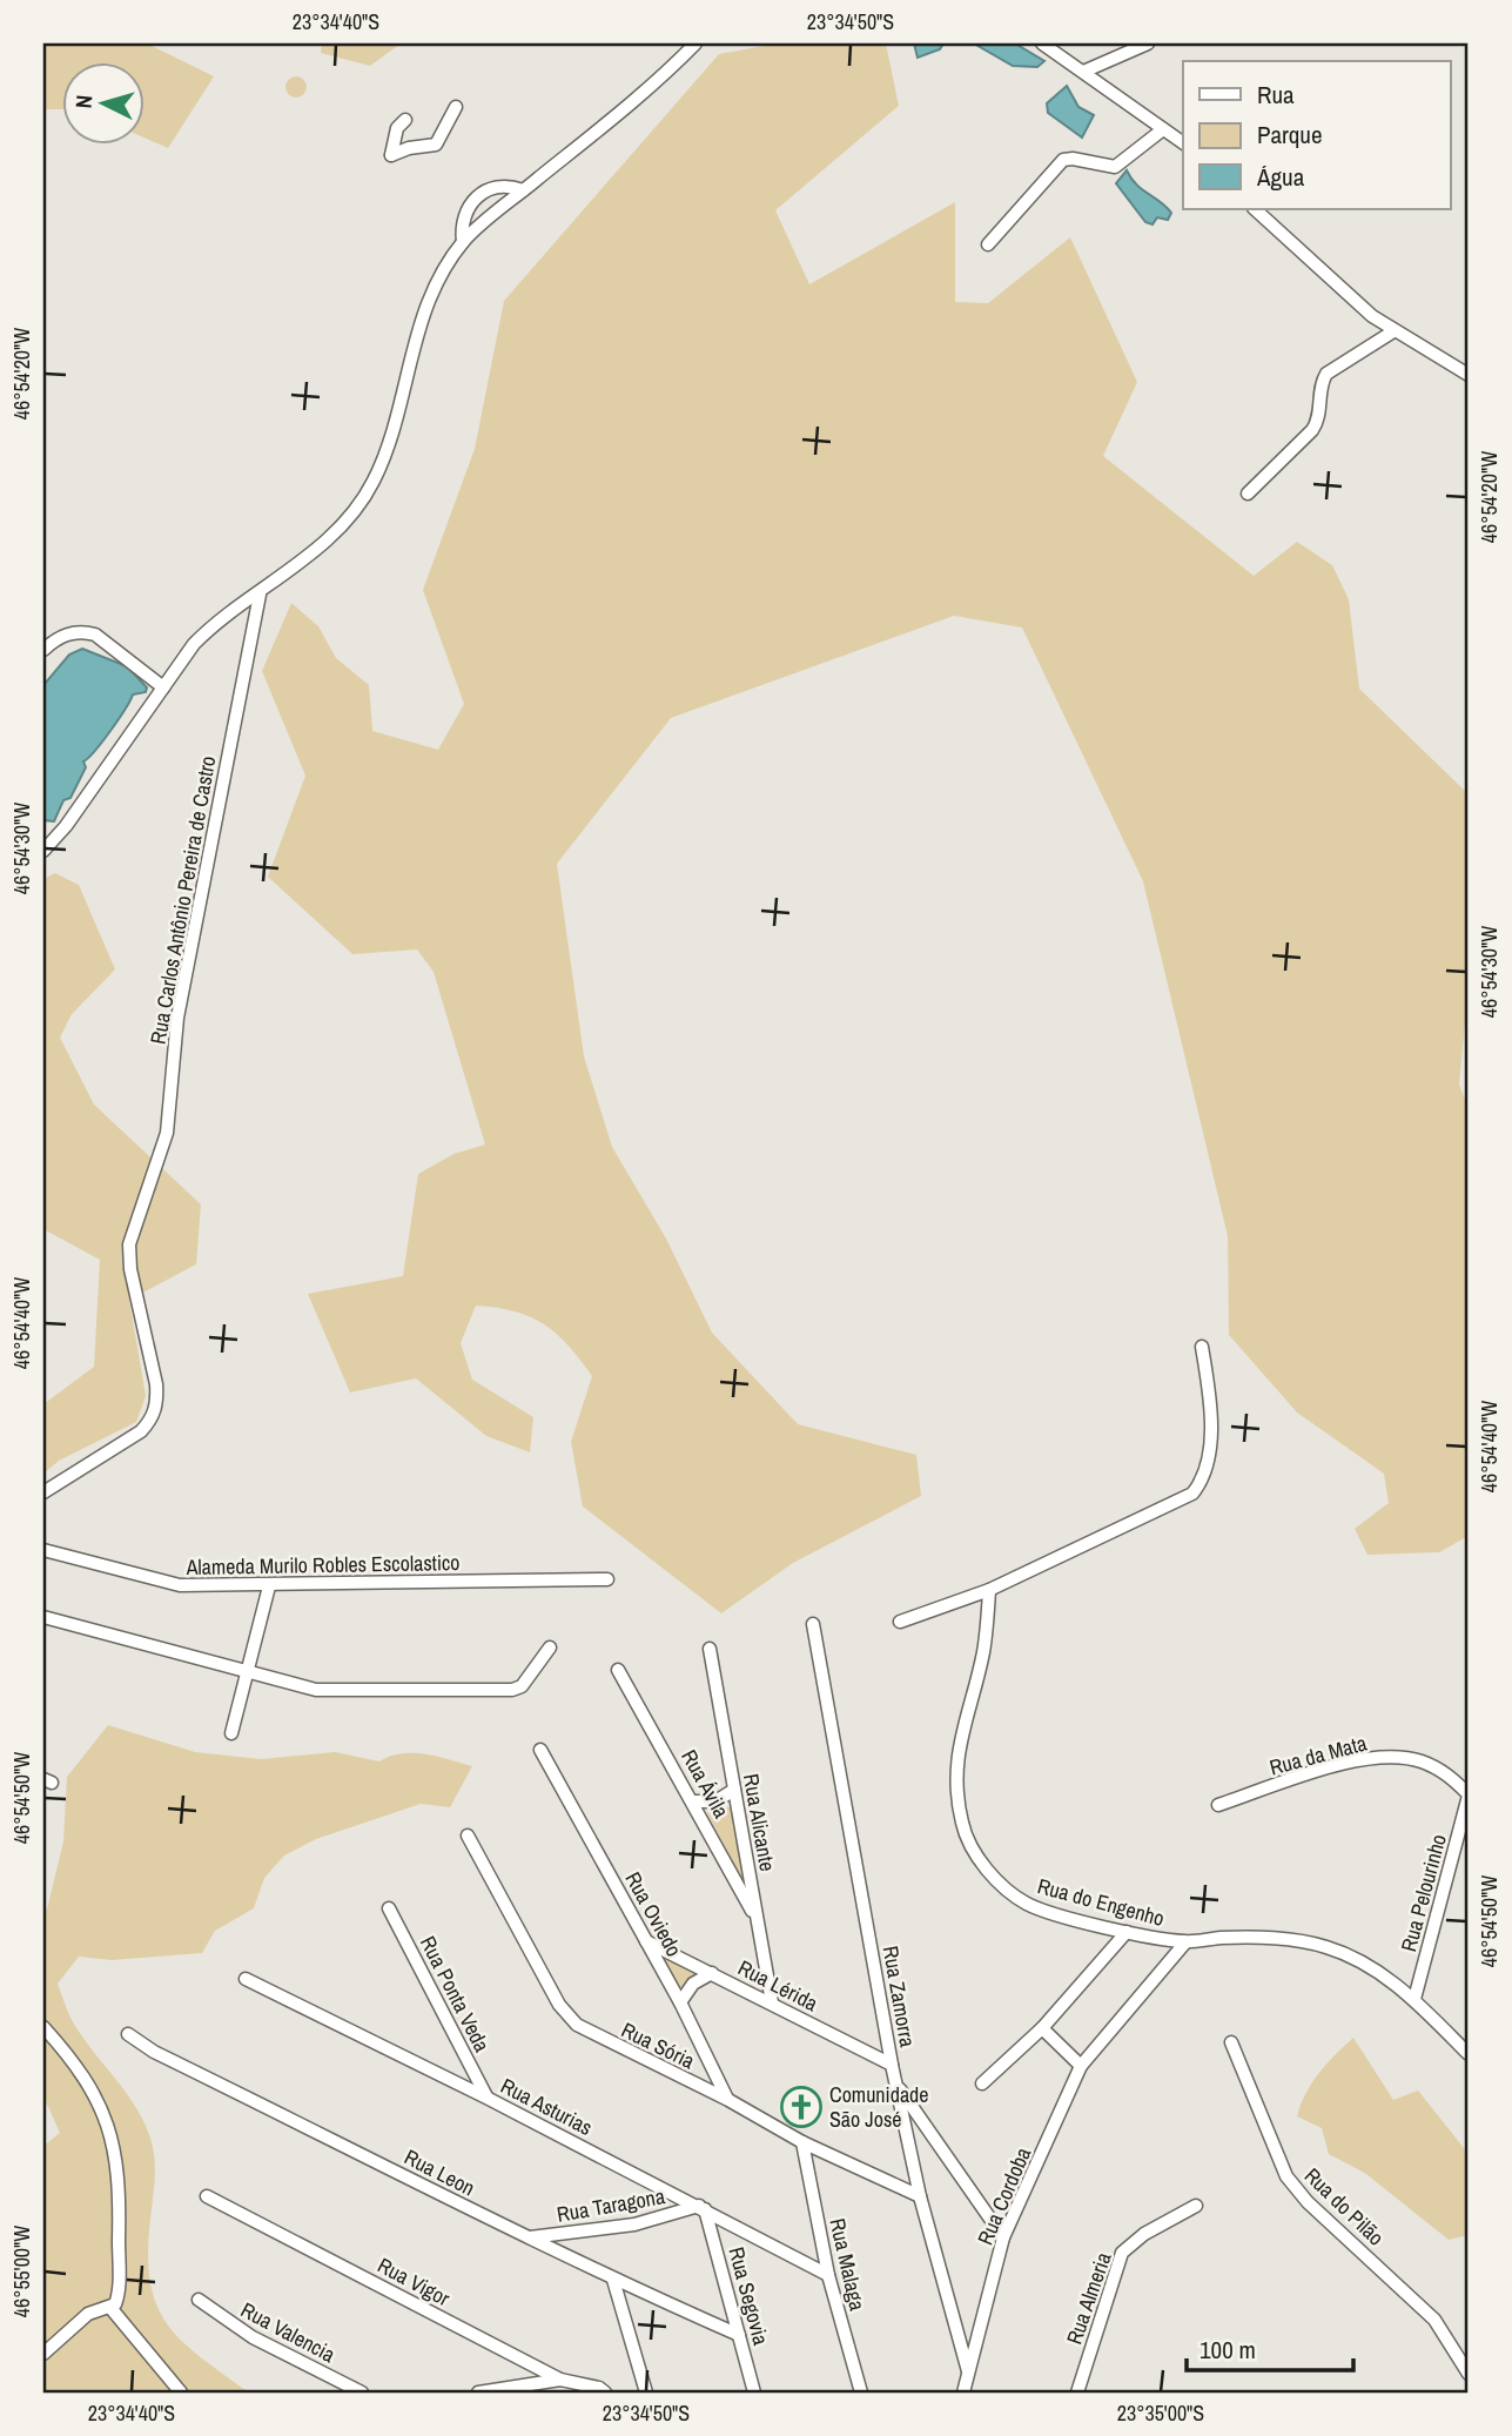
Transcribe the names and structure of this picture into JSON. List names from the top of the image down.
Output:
{
  "streets": {
    "street": [
      "Rua Carlos Antônio Pereira de Castro",
      "Alameda Murilo Robles Escolastico",
      "Rua da Mata",
      "Rua Ávila",
      "Rua Alicante",
      "Rua Pelourinho",
      "Rua do Engenho",
      "Rua Oviedo",
      "Rua Lérida",
      "Rua Ponta Veda",
      "Rua Zamorra",
      "Rua Sória",
      "Rua Asturias",
      "Rua Leon",
      "Rua Cordoba",
      "Rua Taragona",
      "Rua do Pilão",
      "Rua Malaga",
      "Rua Vigor",
      "Rua Segovia",
      "Rua Almeria",
      "Rua Valencia"
    ]
  },
  "crossings": [
    ["Rua da Mata", "Rua Pelourinho"],
    ["Rua Ávila", "Rua Alicante"],
    ["Rua Alicante", "Rua Lérida"],
    ["Rua Pelourinho", "Rua do Engenho"],
    ["Rua do Engenho", "Rua Cordoba"],
    ["Rua Oviedo", "Rua Lérida"],
    ["Rua Oviedo", "Rua Sória"],
    ["Rua Lérida", "Rua Zamorra"],
    ["Rua Ponta Veda", "Rua Asturias"],
    ["Rua Zamorra", "Rua Sória"],
    ["Rua Zamorra", "Rua Cordoba"],
    ["Rua Sória", "Rua Malaga"],
    ["Rua Asturias", "Rua Taragona"],
    ["Rua Asturias", "Rua Malaga"],
    ["Rua Asturias", "Rua Segovia"],
    ["Rua Leon", "Rua Taragona"],
    ["Rua Leon", "Rua Segovia"],
    ["Rua Taragona", "Rua Segovia"]
  ],
  "places": {
    "church": ["Comunidade São José"]
  },
  "legend": ["Rua", "Parque", "Água"],
  "scale_bar": "100 m",
  "north": "left",
  "coordinates": [
    "23°34'40\"S",
    "23°34'50\"S",
    "46°54'20\"W",
    "46°54'30\"W",
    "46°54'40\"W",
    "46°54'50\"W",
    "46°55'00\"W",
    "23°35'00\"S"
  ]
}
